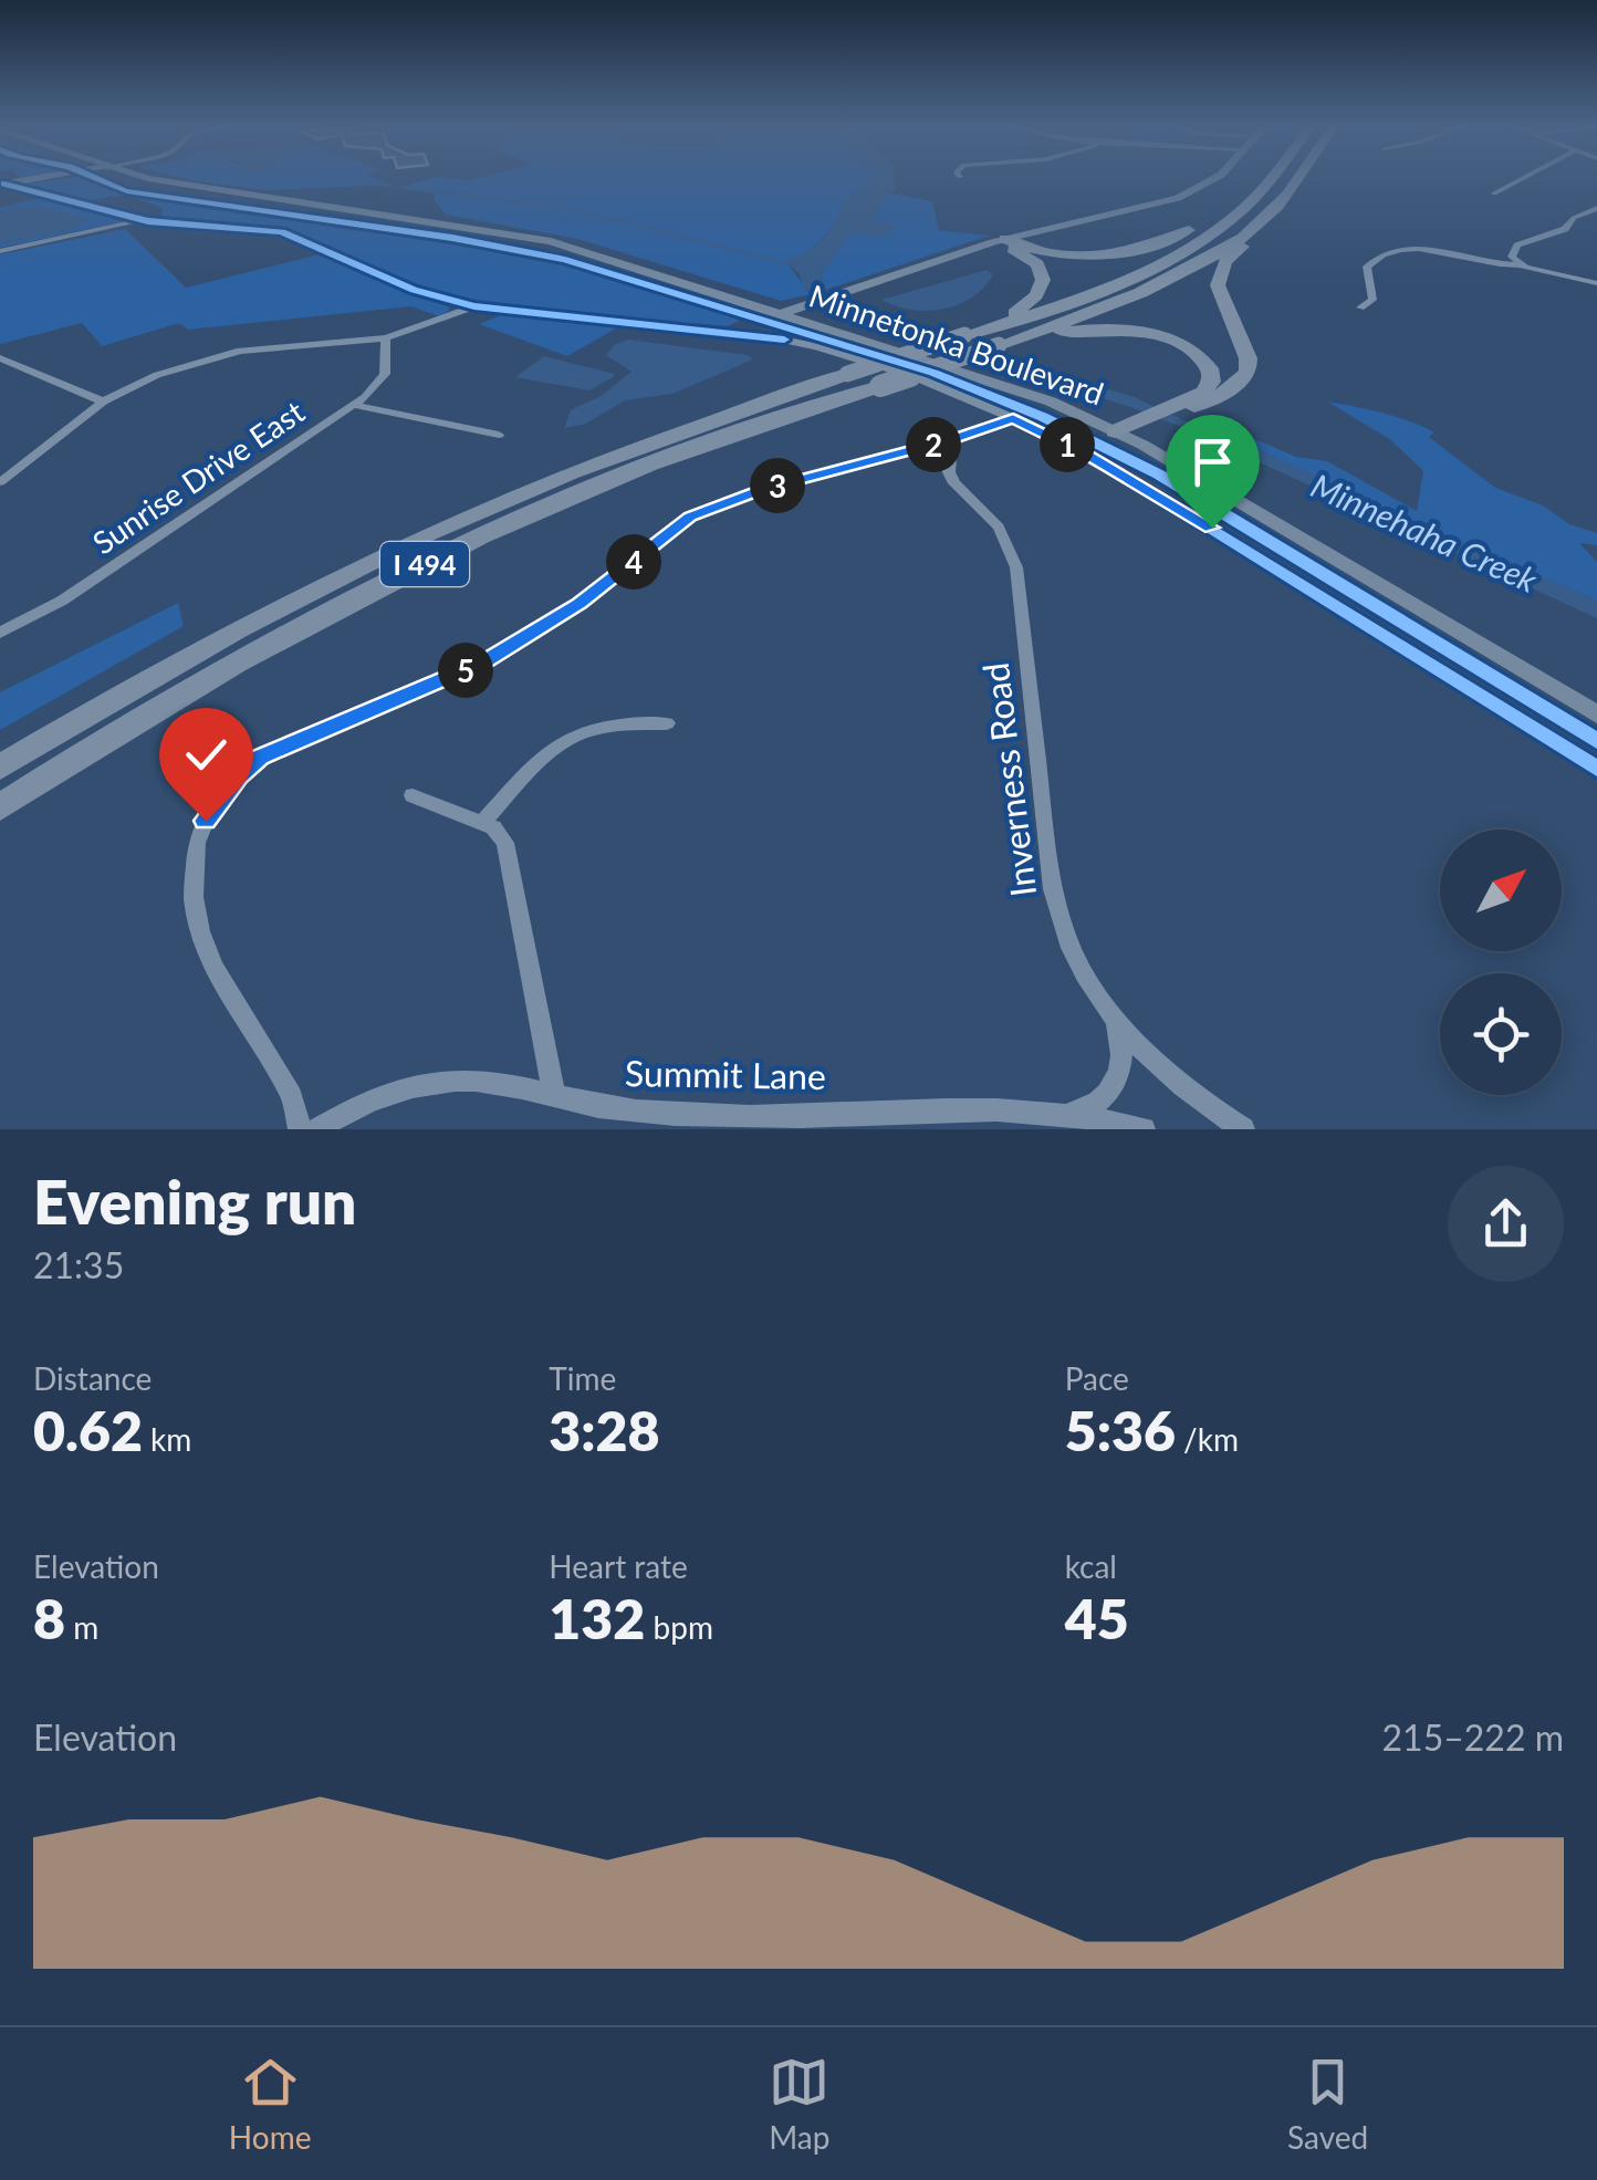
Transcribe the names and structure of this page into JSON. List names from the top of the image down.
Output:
{
  "streets": {
    "highway": ["I 494"],
    "main road": ["Minnetonka Boulevard"],
    "street": ["Sunrise Drive East", "Inverness Road", "Summit Lane"]
  },
  "water": ["Minnehaha Creek"],
  "north": "top right",
  "page": {
    "pins": [
      "1",
      "2",
      "3",
      "4",
      "5"
    ],
    "heading": ["Evening run", "21:35"],
    "stats": [
      ["Distance", "0.62 km"],
      ["Time", "3:28"],
      ["Pace", "5:36 /km"],
      ["Elevation", "8 m"],
      ["Heart rate", "132 bpm"],
      ["kcal", "45"]
    ],
    "chart": ["Elevation", "215–222 m"],
    "tabs": ["Home", "Map", "Saved"]
  }
}
